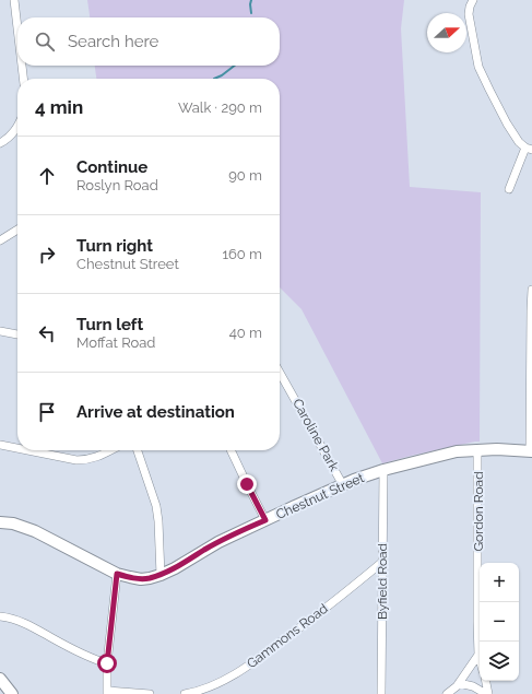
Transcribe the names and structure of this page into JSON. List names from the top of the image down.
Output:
{
  "streets": {
    "main road": ["Chestnut Street"],
    "street": [
      "Caroline Park",
      "Gordon Road",
      "Byfield Road",
      "Gammons Road"
    ]
  },
  "crossings": [
    ["Caroline Park", "Chestnut Street"],
    ["Chestnut Street", "Gordon Road"],
    ["Chestnut Street", "Byfield Road"],
    ["Byfield Road", "Gammons Road"]
  ],
  "north": "right",
  "page": {
    "search": "Search here",
    "heading": ["4 min", "Walk · 290 m"],
    "list": [
      ["Continue", "Roslyn Road", "90 m"],
      ["Turn right", "Chestnut Street", "160 m"],
      ["Turn left", "Moffat Road", "40 m"],
      "Arrive at destination"
    ],
    "map_buttons": ["+", "−"]
  }
}
